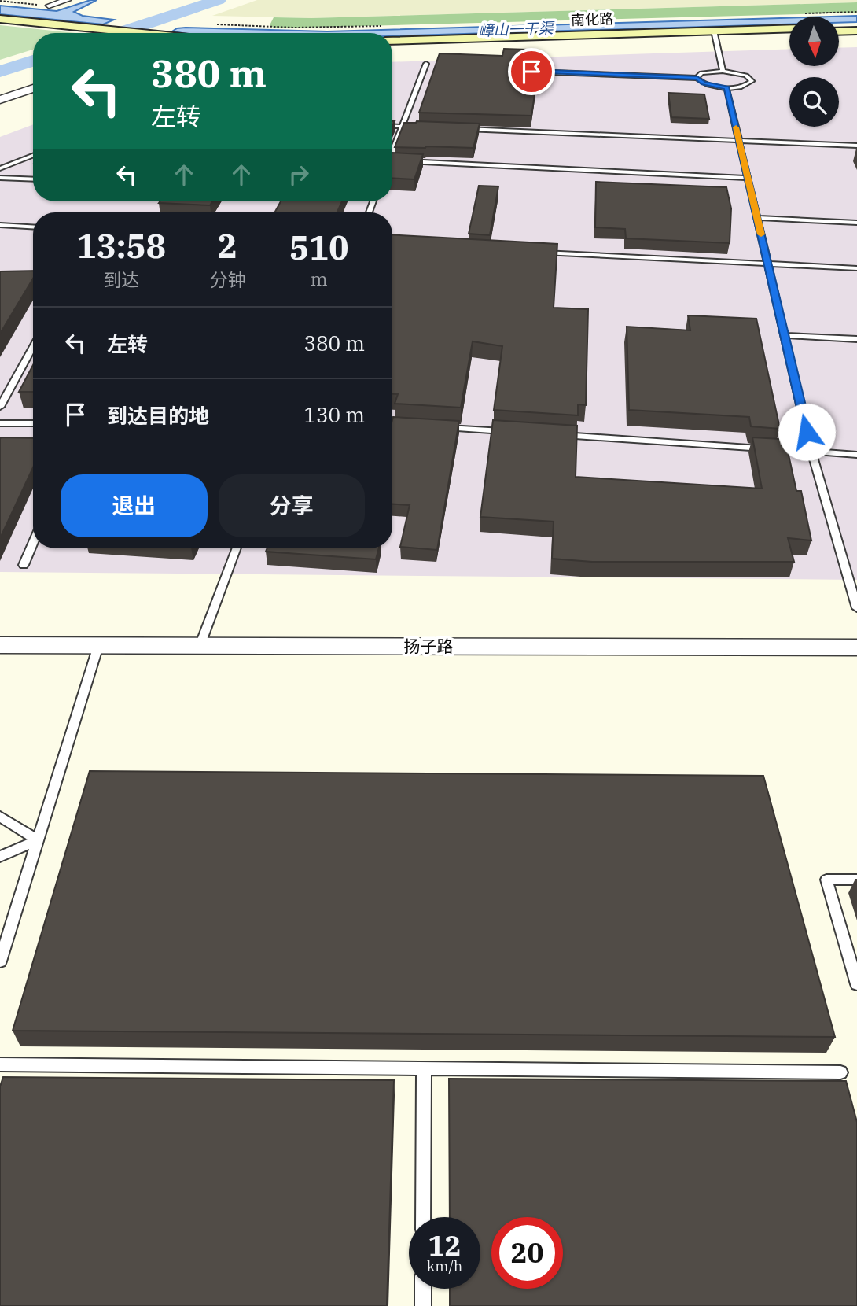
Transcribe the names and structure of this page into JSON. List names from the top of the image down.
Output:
{
  "streets": {
    "main road": ["南化路"],
    "street": ["扬子路"]
  },
  "water": ["嶂山一干渠"],
  "north": "bottom",
  "page": {
    "turn": ["380 m", "左转"],
    "eta": [
      "13:58",
      "到达",
      "2",
      "分钟",
      "510",
      "m"
    ],
    "list": [
      {
        "name": "左转",
        "value": "380 m"
      },
      {
        "name": "到达目的地",
        "value": "130 m"
      }
    ],
    "buttons": ["退出", "分享"],
    "speed": "12 km/h",
    "limit": "20"
  }
}
